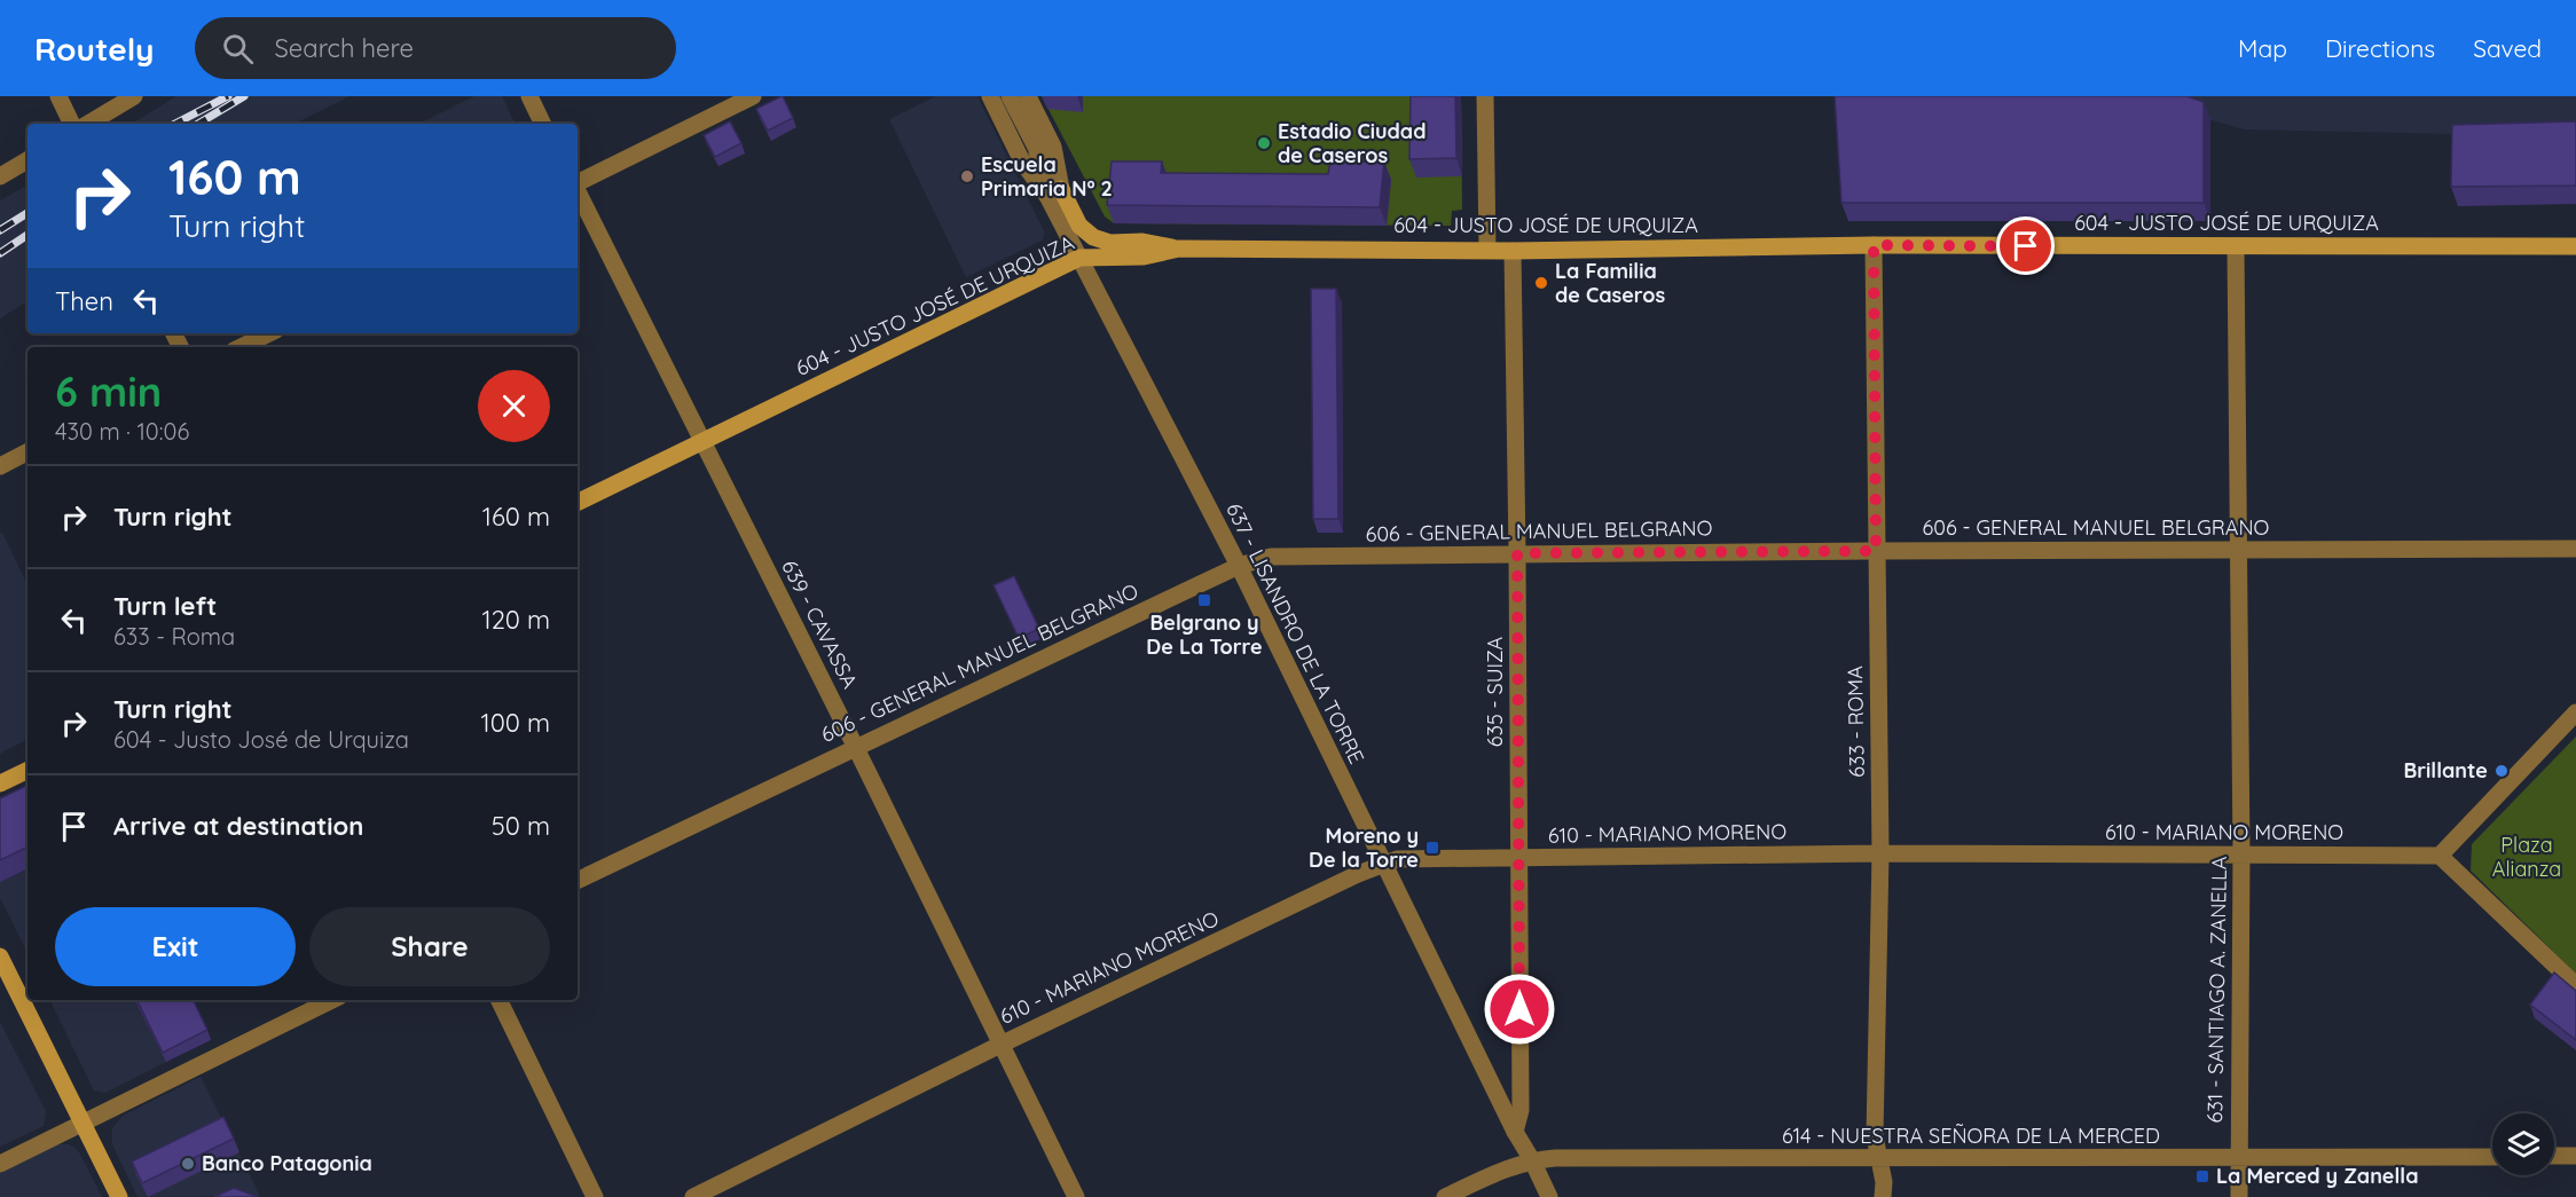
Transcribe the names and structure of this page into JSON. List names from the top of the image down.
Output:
{
  "streets": {
    "main road": ["604 - JUSTO JOSÉ DE URQUIZA"],
    "street": [
      "606 - GENERAL MANUEL BELGRANO",
      "639 - CAVASSA",
      "637 - LISANDRO DE LA TORRE",
      "635 - SUIZA",
      "633 - ROMA",
      "610 - MARIANO MORENO",
      "631 - SANTIAGO A. ZANELLA",
      "614 - NUESTRA SEÑORA DE LA MERCED"
    ]
  },
  "crossings": [
    ["604 - JUSTO JOSÉ DE URQUIZA", "639 - CAVASSA"],
    ["604 - JUSTO JOSÉ DE URQUIZA", "637 - LISANDRO DE LA TORRE"],
    ["604 - JUSTO JOSÉ DE URQUIZA", "635 - SUIZA"],
    ["604 - JUSTO JOSÉ DE URQUIZA", "633 - ROMA"],
    ["604 - JUSTO JOSÉ DE URQUIZA", "631 - SANTIAGO A. ZANELLA"],
    ["606 - GENERAL MANUEL BELGRANO", "639 - CAVASSA"],
    ["606 - GENERAL MANUEL BELGRANO", "637 - LISANDRO DE LA TORRE"],
    ["606 - GENERAL MANUEL BELGRANO", "635 - SUIZA"],
    ["606 - GENERAL MANUEL BELGRANO", "633 - ROMA"],
    ["606 - GENERAL MANUEL BELGRANO", "631 - SANTIAGO A. ZANELLA"],
    ["639 - CAVASSA", "610 - MARIANO MORENO"],
    ["637 - LISANDRO DE LA TORRE", "635 - SUIZA"],
    ["637 - LISANDRO DE LA TORRE", "610 - MARIANO MORENO"],
    ["637 - LISANDRO DE LA TORRE", "614 - NUESTRA SEÑORA DE LA MERCED"],
    ["635 - SUIZA", "610 - MARIANO MORENO"],
    ["633 - ROMA", "610 - MARIANO MORENO"],
    ["633 - ROMA", "614 - NUESTRA SEÑORA DE LA MERCED"],
    ["610 - MARIANO MORENO", "631 - SANTIAGO A. ZANELLA"],
    ["631 - SANTIAGO A. ZANELLA", "614 - NUESTRA SEÑORA DE LA MERCED"]
  ],
  "parks": ["Plaza Alianza"],
  "places": {
    "other": [
      "Estadio Ciudad de Caseros",
      "Escuela Primaria N° 2",
      "La Familia de Caseros",
      "Brillante",
      "Banco Patagonia"
    ],
    "transit": ["Belgrano y De La Torre", "Moreno y De la Torre", "La Merced y Zanella"]
  },
  "page": {
    "header": "Routely",
    "search": "Search here",
    "nav": ["Map", "Directions", "Saved"],
    "turn": ["160 m", "Turn right"],
    "then": "Then",
    "heading": ["6 min", "430 m · 10:06"],
    "list": [
      {
        "name": "Turn right",
        "value": "160 m"
      },
      {
        "name": "Turn left",
        "note": "633 - Roma",
        "value": "120 m"
      },
      {
        "name": "Turn right",
        "note": "604 - Justo José de Urquiza",
        "value": "100 m"
      },
      {
        "name": "Arrive at destination",
        "value": "50 m"
      }
    ],
    "buttons": ["Exit", "Share"]
  }
}
